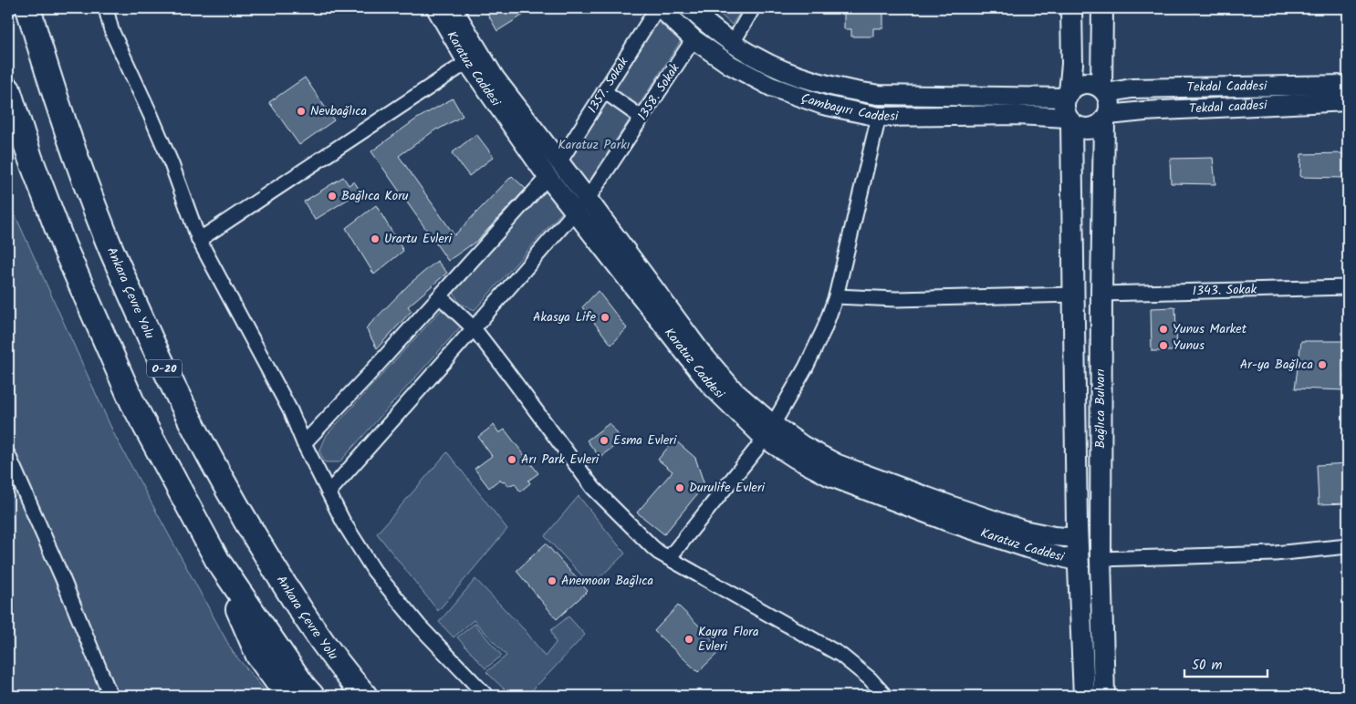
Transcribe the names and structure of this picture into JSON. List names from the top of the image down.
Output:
{
  "streets": {
    "highway": ["Ankara Çevre Yolu", "O-20"],
    "main road": ["Bağlıca Bulvarı"],
    "street": [
      "Karatuz Caddesi",
      "1357. Sokak",
      "Tekdal Caddesi",
      "1358. Sokak",
      "Çambayırı Caddesi",
      "Tekdal caddesi",
      "1343. Sokak"
    ]
  },
  "crossings": [
    ["Karatuz Caddesi", "1357. Sokak"],
    ["Karatuz Caddesi", "1358. Sokak"],
    ["Karatuz Caddesi", "Bağlıca Bulvarı"],
    ["1357. Sokak", "Çambayırı Caddesi"],
    ["Tekdal Caddesi", "Çambayırı Caddesi"],
    ["Tekdal Caddesi", "Tekdal caddesi"],
    ["Tekdal Caddesi", "Bağlıca Bulvarı"],
    ["1358. Sokak", "Çambayırı Caddesi"],
    ["Çambayırı Caddesi", "Tekdal caddesi"],
    ["Çambayırı Caddesi", "Bağlıca Bulvarı"],
    ["Tekdal caddesi", "Bağlıca Bulvarı"],
    ["1343. Sokak", "Bağlıca Bulvarı"]
  ],
  "parks": ["Karatuz Parkı"],
  "places": [
    "Nevbağlıca",
    "Bağlıca Koru",
    "Urartu Evleri",
    "Akasya Life",
    "Yunus Market",
    "Yunus",
    "Ar-ya Bağlıca",
    "Esma Evleri",
    "Arı Park Evleri",
    "Durulife Evleri",
    "Anemoon Bağlıca",
    "Kayra Flora Evleri"
  ],
  "scale_bar": "50 m"
}
